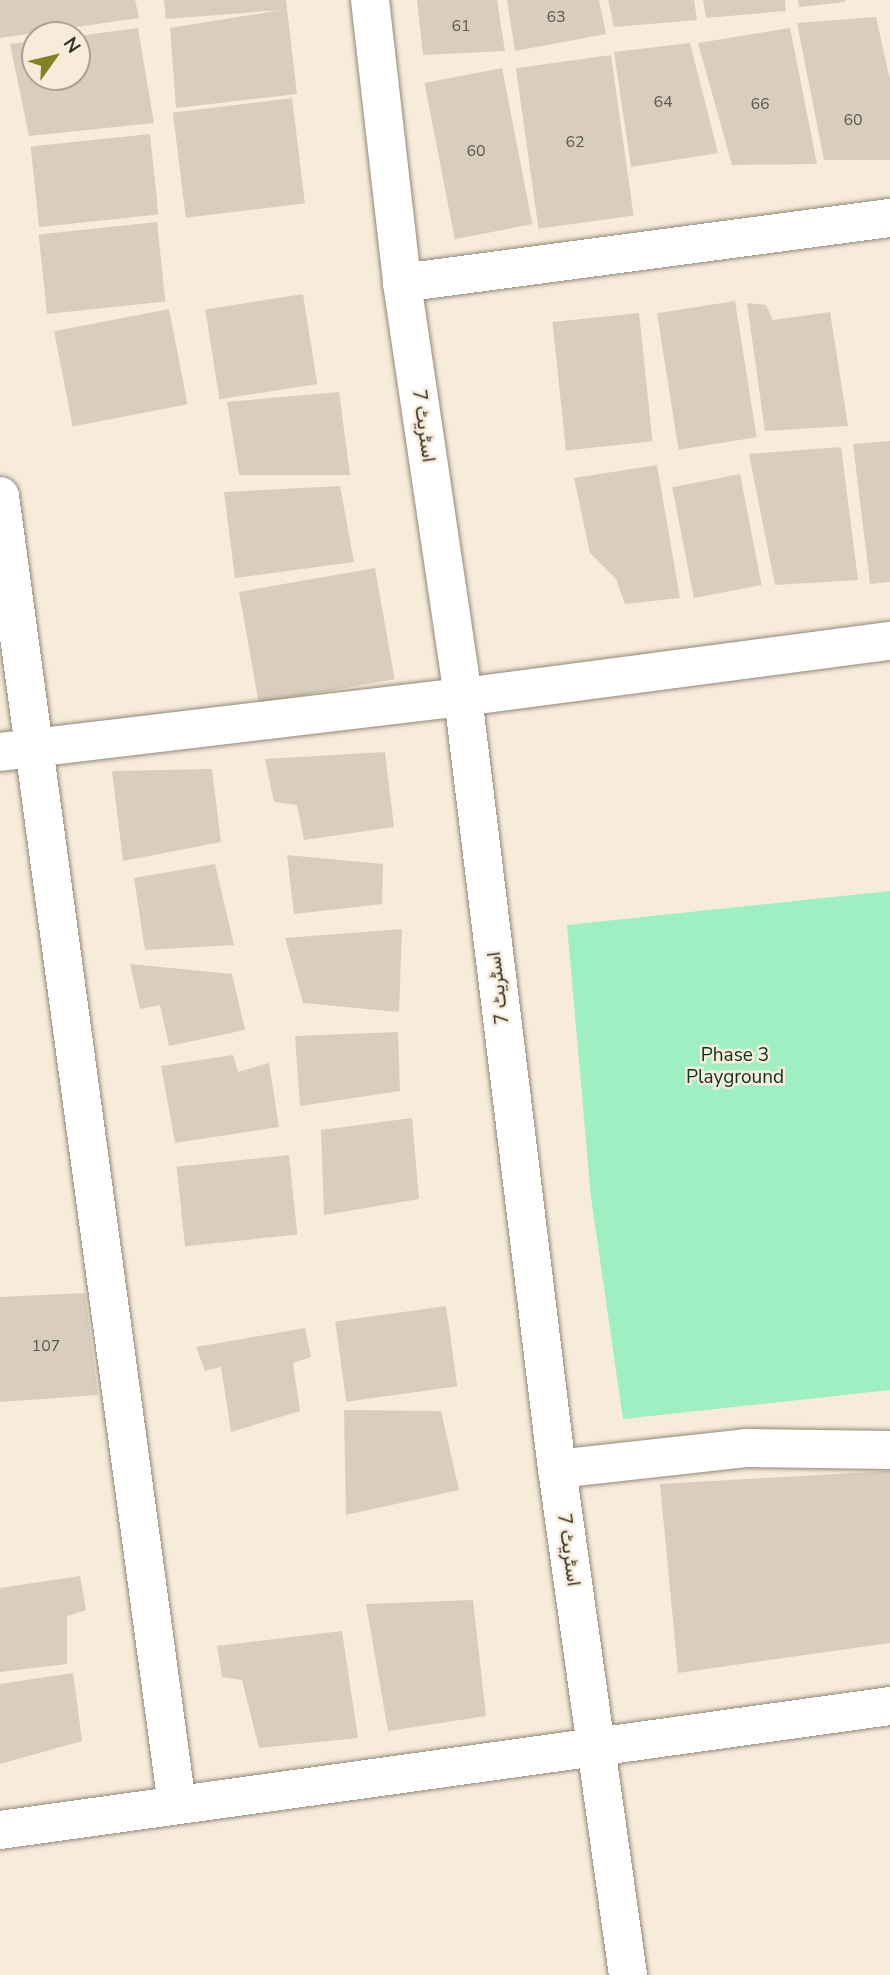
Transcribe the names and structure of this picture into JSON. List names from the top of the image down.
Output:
{
  "streets": {
    "street": ["اسٹریٹ 7"]
  },
  "parks": ["Phase 3 Playground"],
  "house_numbers": [
    "63",
    "61",
    "64",
    "66",
    "60",
    "62",
    "60",
    "107"
  ],
  "north": "top right"
}
